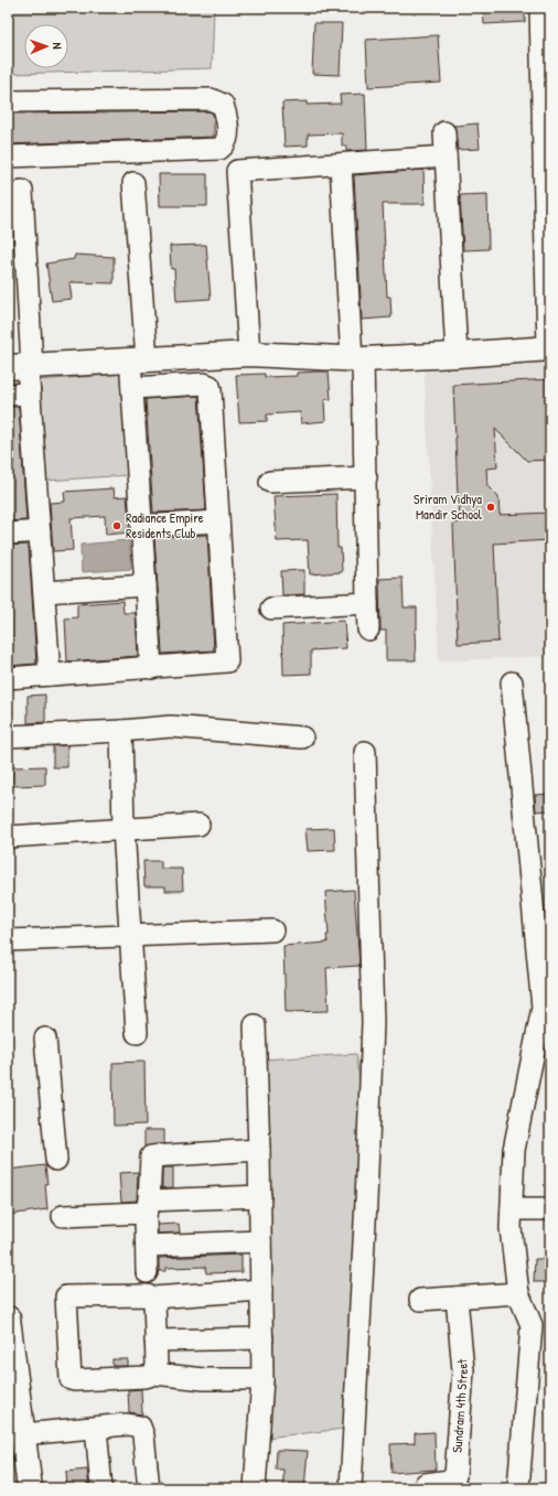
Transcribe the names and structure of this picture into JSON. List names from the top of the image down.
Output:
{
  "streets": {
    "street": ["Sundram 4th Street"]
  },
  "places": ["Sriram Vidhya Mandir School", "Radiance Empire Residents Club"],
  "north": "right"
}
